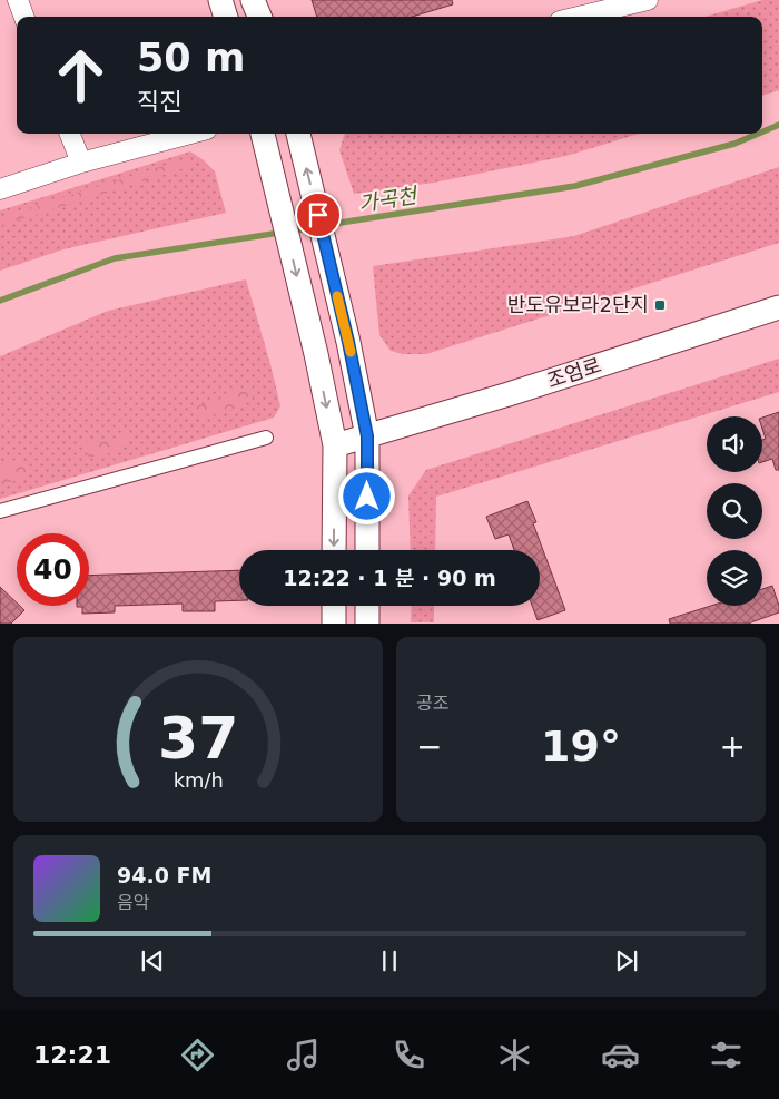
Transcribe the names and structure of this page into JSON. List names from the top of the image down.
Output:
{
  "streets": {
    "street": ["조엄로"]
  },
  "water": ["가곡천"],
  "places": {
    "transit": ["반도유보라2단지"]
  },
  "page": {
    "turn": ["50 m", "직진"],
    "limit": "40",
    "trip": "12:22 · 1 분 · 90 m",
    "tile": "공조",
    "heat": ["−", "19°", "+"],
    "song": ["94.0 FM", "음악"],
    "tabs": "12:21",
    "gauge": ["37", "km/h"]
  }
}
